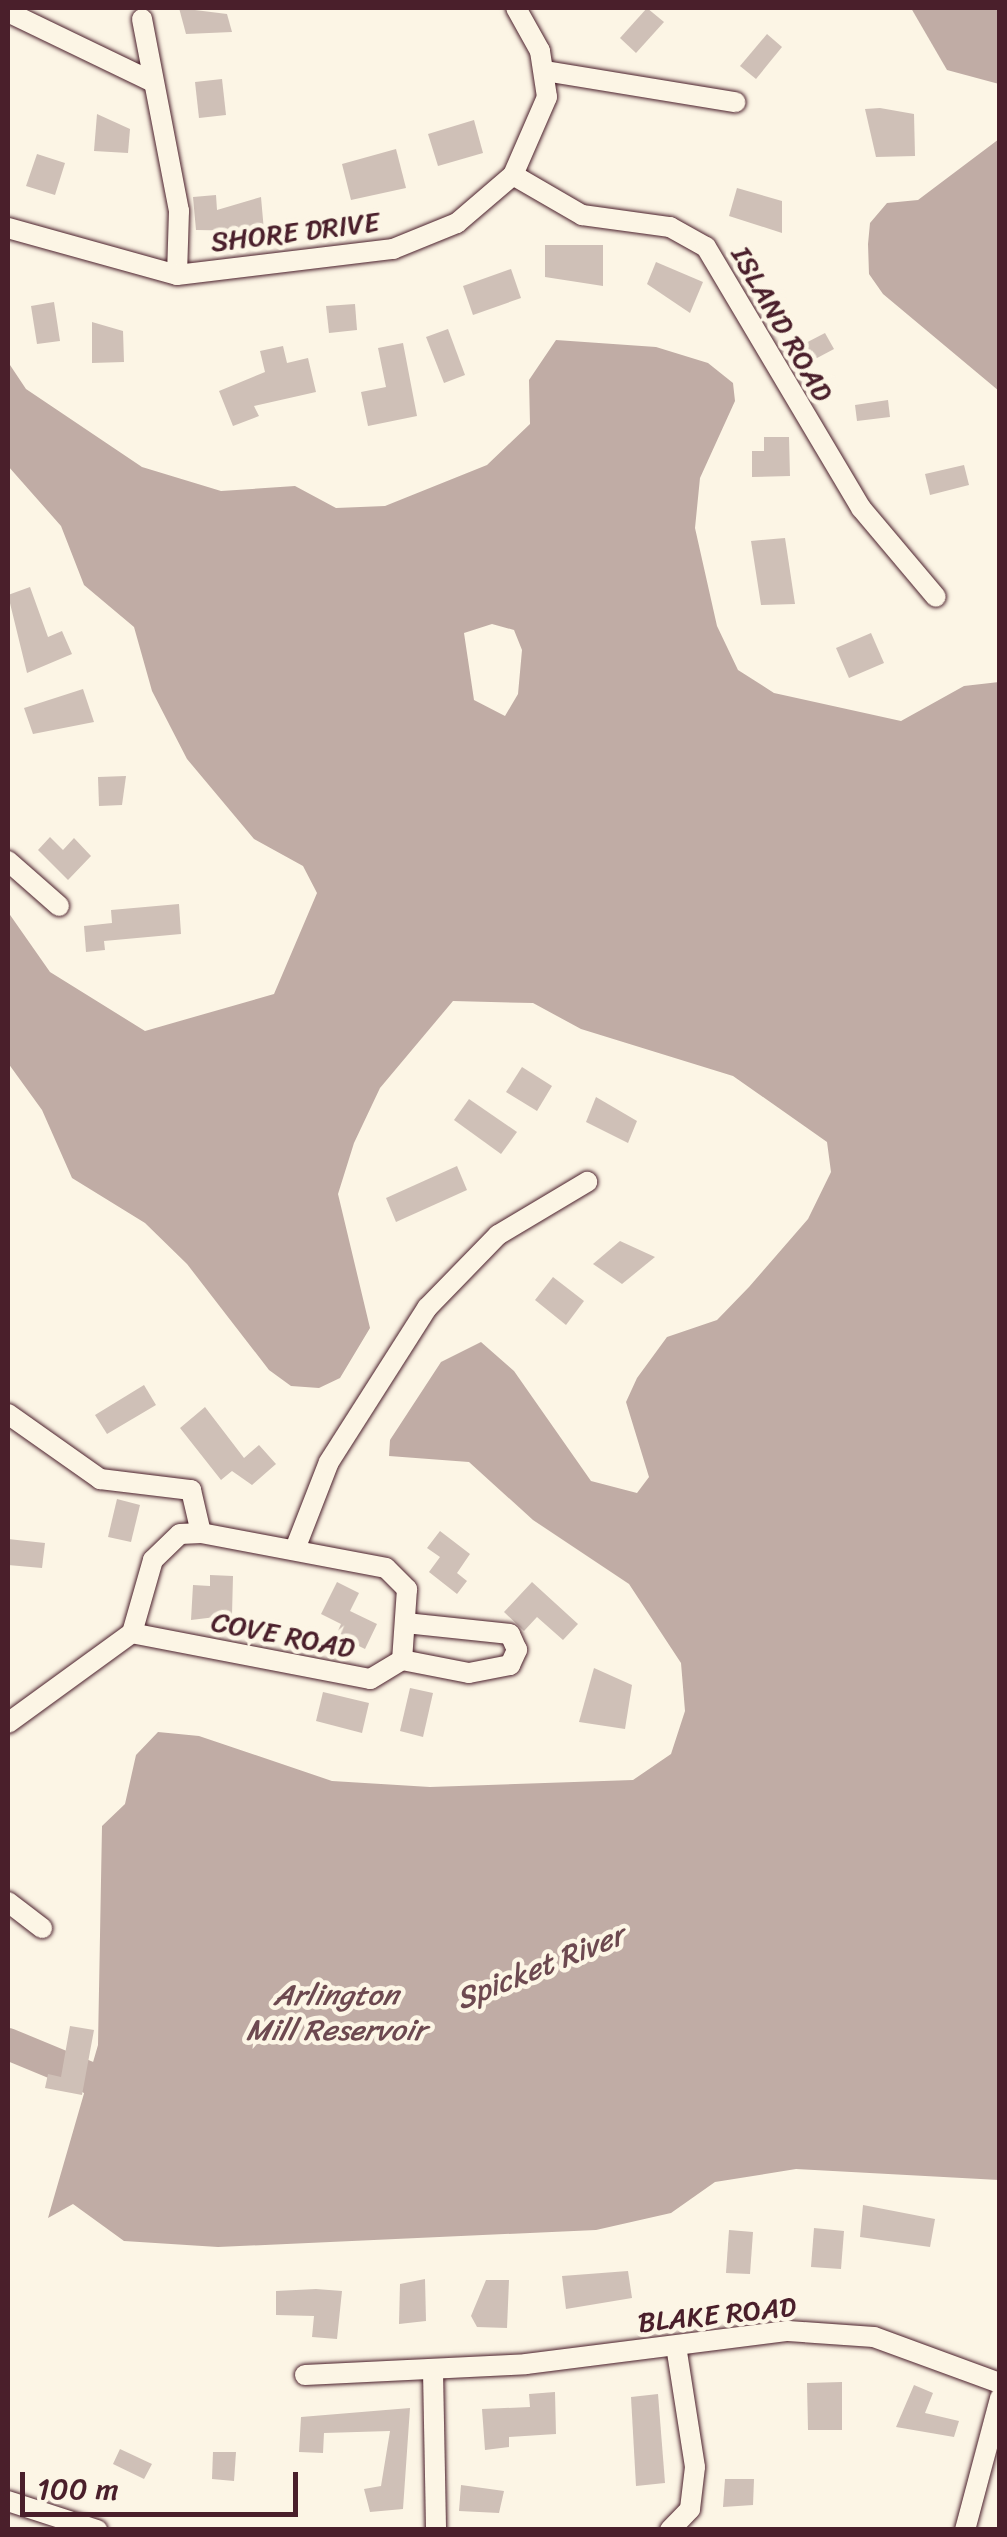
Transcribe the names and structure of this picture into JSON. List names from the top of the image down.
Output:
{
  "streets": {
    "street": [
      "SHORE DRIVE",
      "ISLAND ROAD",
      "COVE ROAD",
      "BLAKE ROAD"
    ]
  },
  "crossings": [
    ["SHORE DRIVE", "ISLAND ROAD"]
  ],
  "water": ["Spicket River", "Arlington Mill Reservoir"],
  "scale_bar": "100 m"
}
